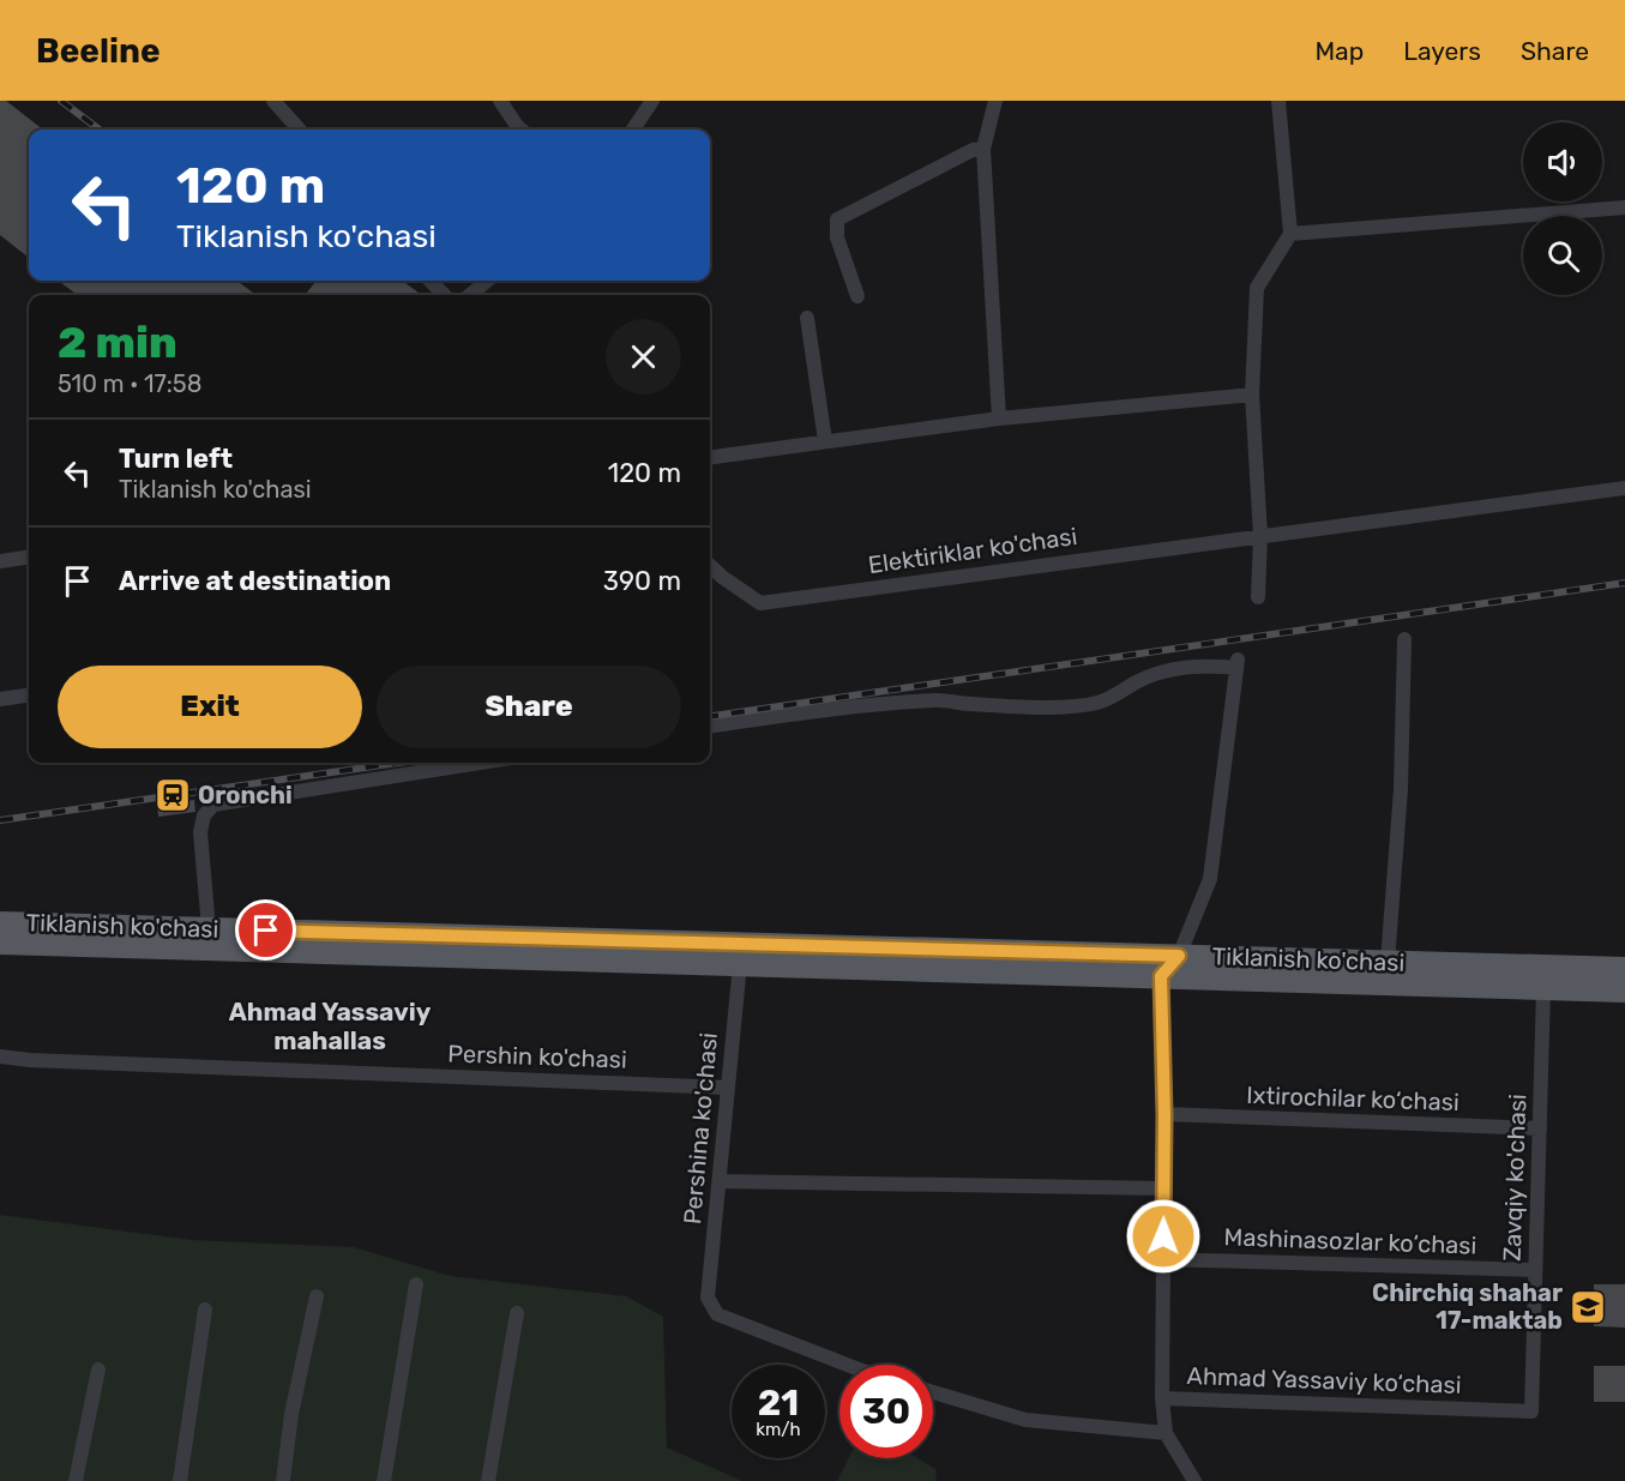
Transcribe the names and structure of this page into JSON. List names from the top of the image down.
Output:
{
  "streets": {
    "main road": ["Tiklanish ko'chasi"],
    "street": [
      "Elektiriklar ko'chasi",
      "Pershin ko'chasi",
      "Ixtirochilar ko‘chasi",
      "Pershina ko'chasi",
      "Zavqiy ko'chasi",
      "Mashinasozlar ko‘chasi",
      "Ahmad Yassaviy ko‘chasi"
    ]
  },
  "crossings": [
    ["Pershin ko'chasi", "Pershina ko'chasi"],
    ["Ixtirochilar ko‘chasi", "Zavqiy ko'chasi"],
    ["Zavqiy ko'chasi", "Mashinasozlar ko‘chasi"],
    ["Zavqiy ko'chasi", "Ahmad Yassaviy ko‘chasi"]
  ],
  "districts": ["Ahmad Yassaviy mahallas"],
  "places": {
    "station": ["Oronchi"],
    "school or university": ["Chirchiq shahar 17-maktab"]
  },
  "page": {
    "header": "Beeline",
    "nav": ["Map", "Layers", "Share"],
    "turn": ["120 m", "Tiklanish ko'chasi"],
    "heading": ["2 min", "510 m · 17:58"],
    "list": [
      {
        "name": "Turn left",
        "note": "Tiklanish ko'chasi",
        "value": "120 m"
      },
      {
        "name": "Arrive at destination",
        "value": "390 m"
      }
    ],
    "buttons": ["Exit", "Share"],
    "speed": "21 km/h",
    "limit": "30"
  }
}
